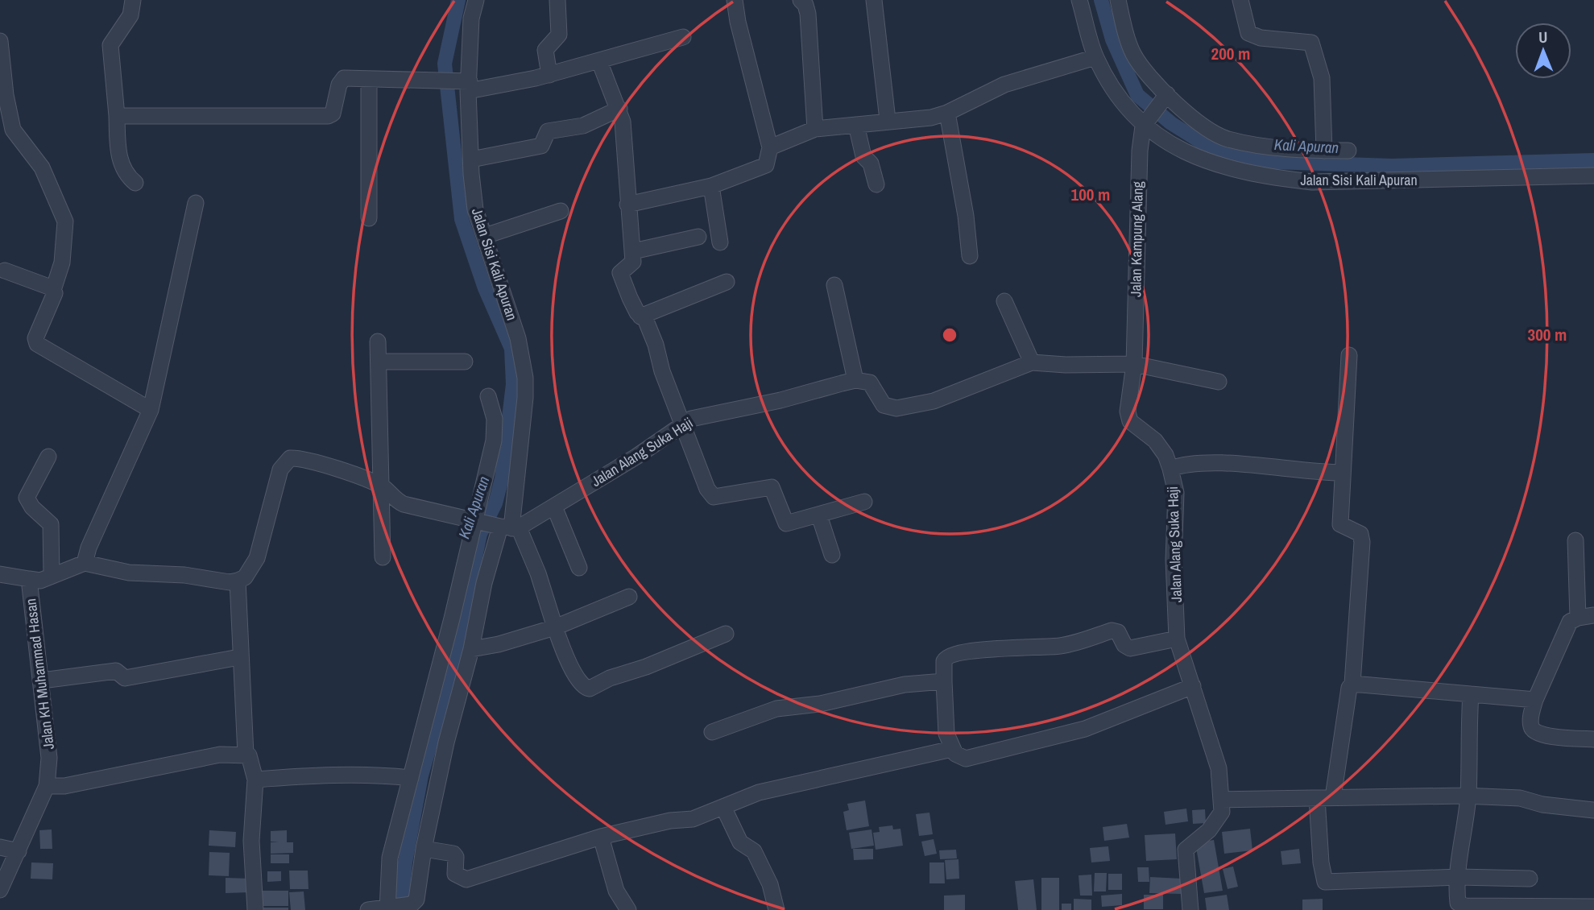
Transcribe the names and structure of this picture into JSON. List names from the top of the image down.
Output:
{
  "streets": {
    "street": [
      "Jalan Sisi Kali Apuran",
      "Jalan Kampung Alang",
      "Jalan Alang Suka Haji",
      "Jalan KH Muhammad Hasan"
    ]
  },
  "crossings": [
    ["Jalan Sisi Kali Apuran", "Jalan Kampung Alang"],
    ["Jalan Sisi Kali Apuran", "Jalan Alang Suka Haji"],
    ["Jalan Kampung Alang", "Jalan Alang Suka Haji"]
  ],
  "water": ["Kali Apuran"],
  "north": "top",
  "rings": ["200 m", "100 m", "300 m"]
}
